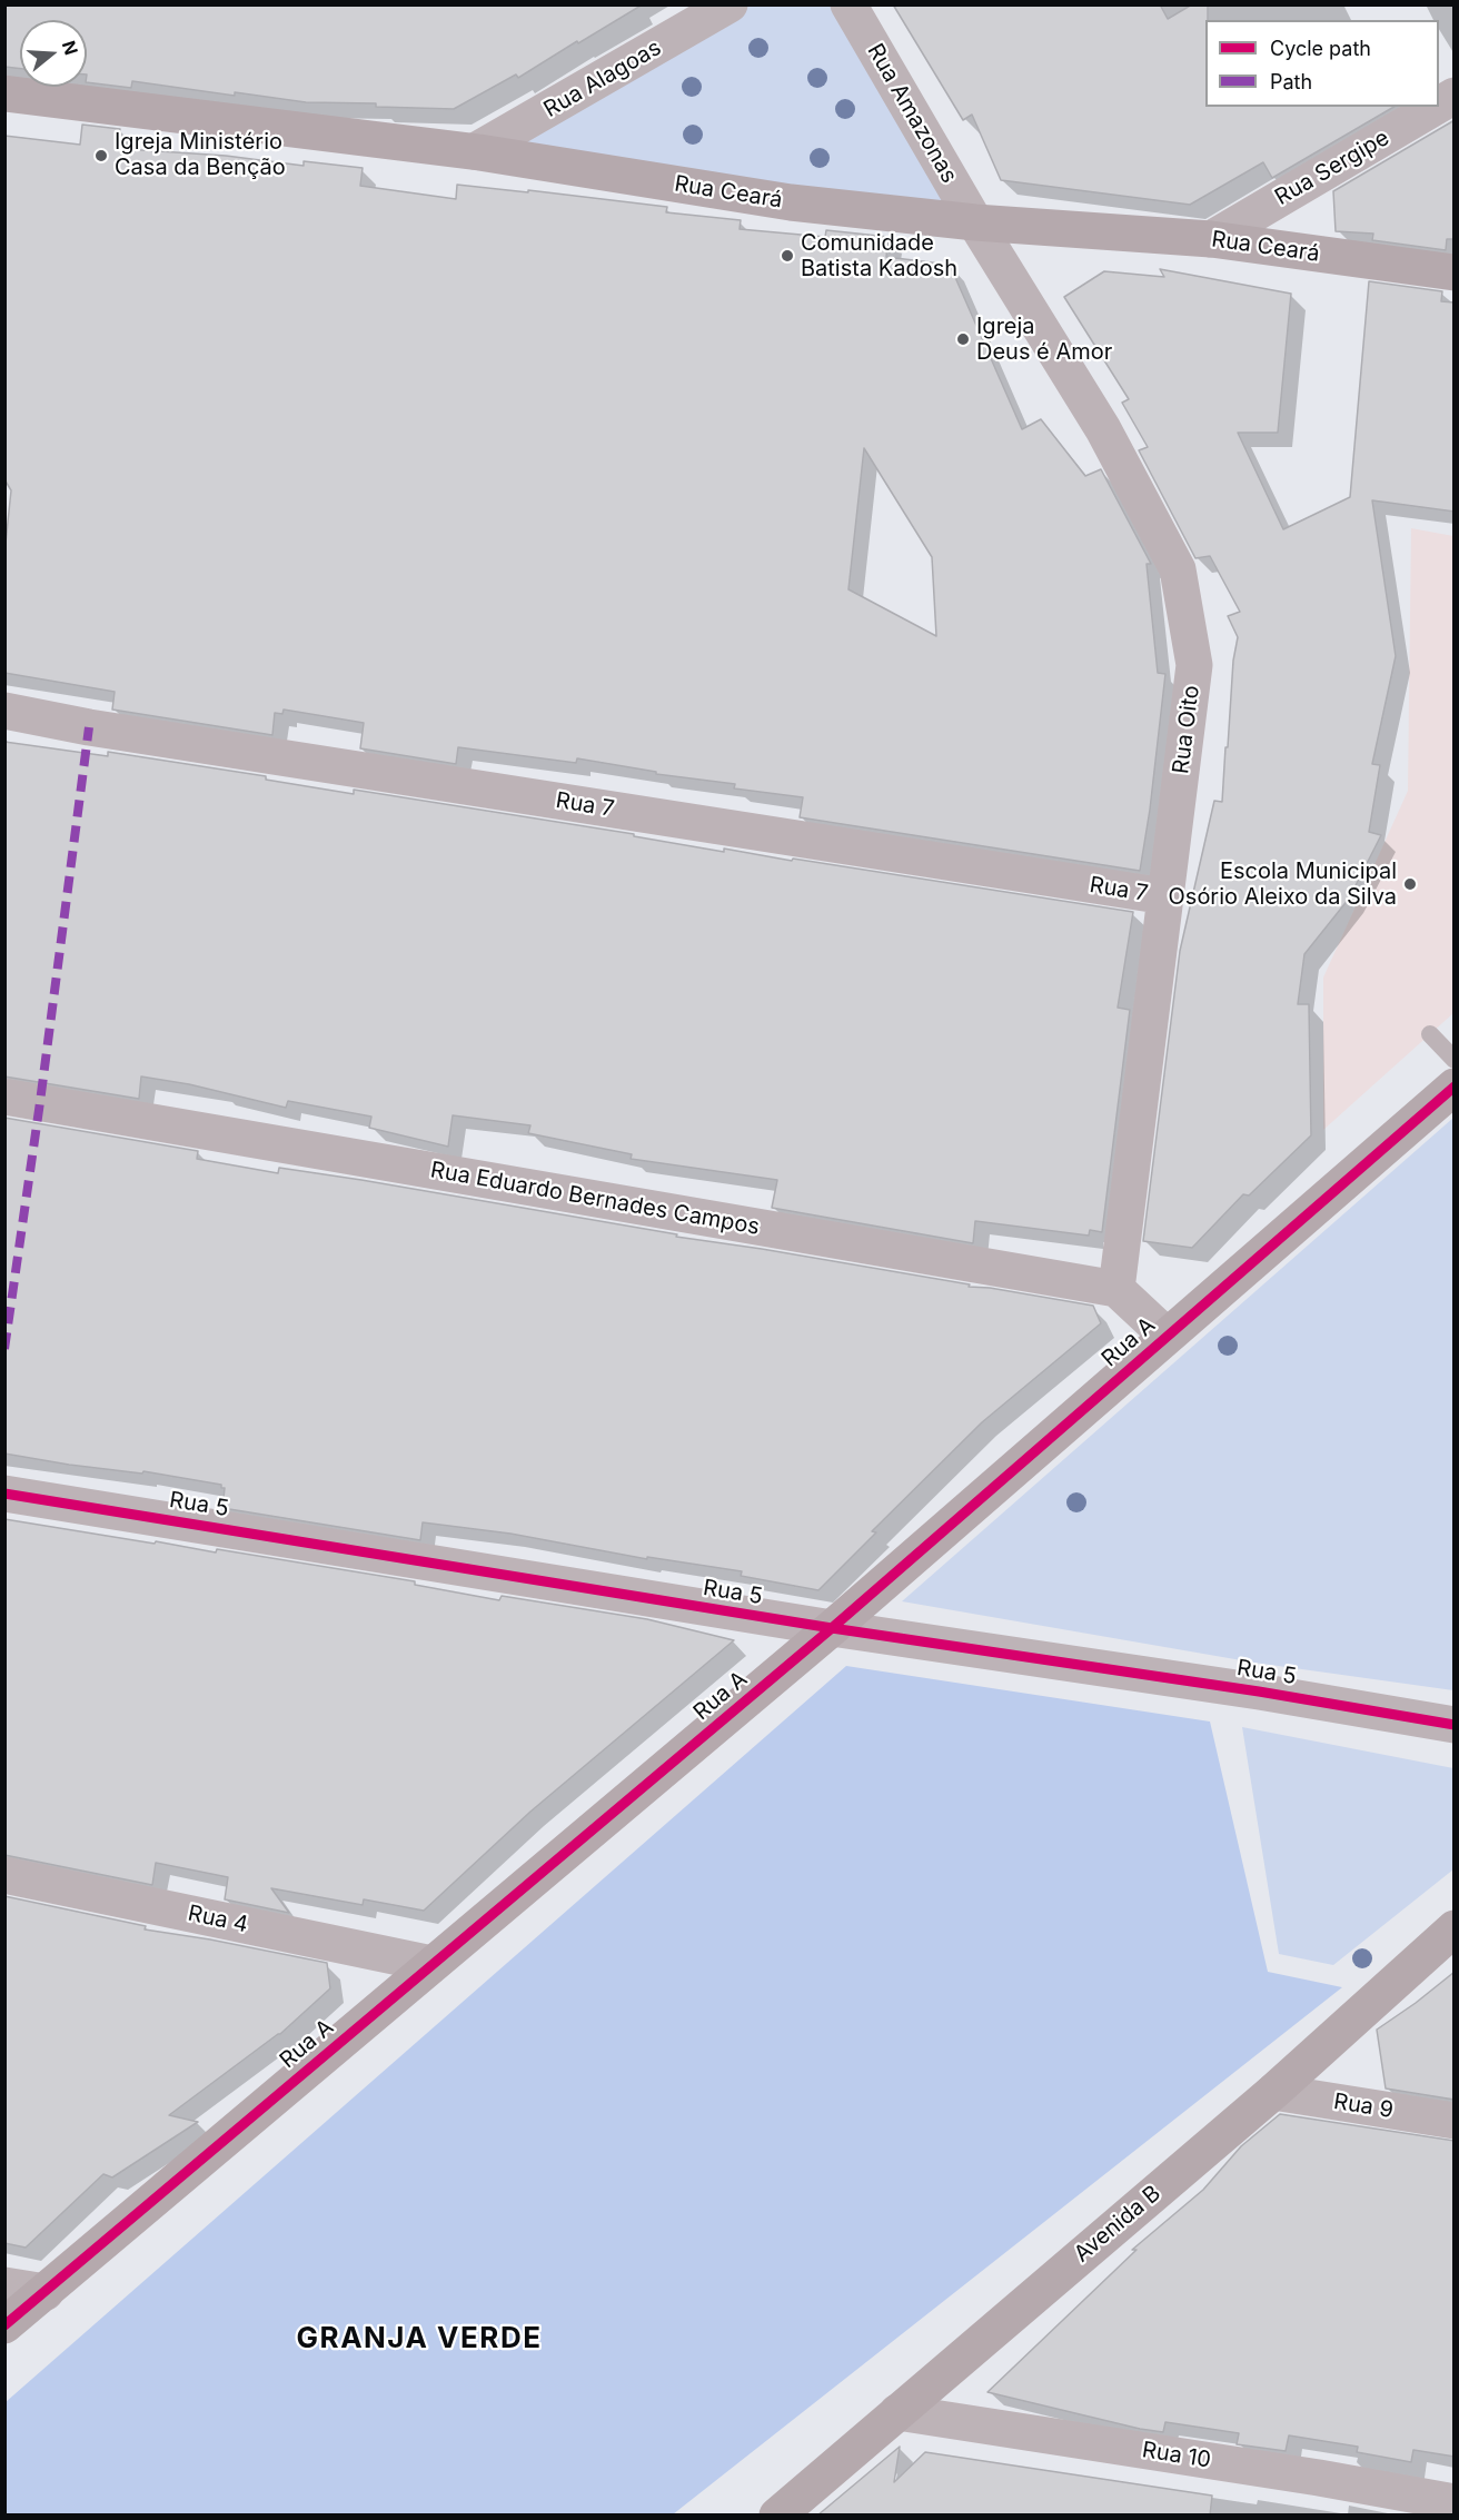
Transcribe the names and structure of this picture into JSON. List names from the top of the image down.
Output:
{
  "streets": {
    "street": [
      "Rua Alagoas",
      "Rua Amazonas",
      "Rua Sergipe",
      "Rua Ceará",
      "Rua Oito",
      "Rua 7",
      "Rua Eduardo Bernades Campos",
      "Rua A",
      "Rua 5",
      "Rua 4",
      "Rua 9",
      "Avenida B",
      "Rua 10"
    ]
  },
  "crossings": [
    ["Rua Alagoas", "Rua Ceará"],
    ["Rua Amazonas", "Rua Ceará"],
    ["Rua Amazonas", "Rua Oito"],
    ["Rua Sergipe", "Rua Ceará"],
    ["Rua Ceará", "Rua Oito"],
    ["Rua Oito", "Rua 7"],
    ["Rua Oito", "Rua Eduardo Bernades Campos"],
    ["Rua A", "Rua 5"],
    ["Rua A", "Rua 4"],
    ["Rua 9", "Avenida B"],
    ["Avenida B", "Rua 10"]
  ],
  "districts": ["GRANJA VERDE"],
  "places": [
    "Igreja Ministério Casa da Benção",
    "Comunidade Batista Kadosh",
    "Igreja Deus é Amor",
    "Escola Municipal Osório Aleixo da Silva"
  ],
  "legend": ["Cycle path", "Path"],
  "north": "right"
}
